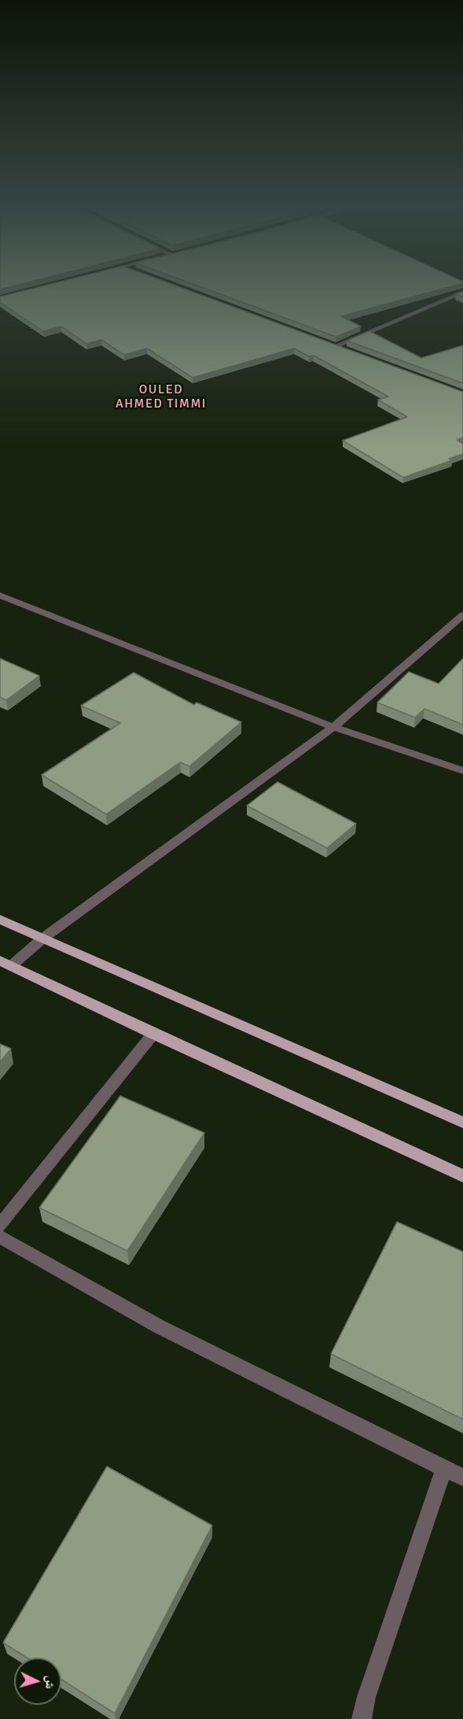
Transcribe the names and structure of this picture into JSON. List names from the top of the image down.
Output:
{
  "districts": ["OULED AHMED TIMMI"],
  "north": "right"
}
